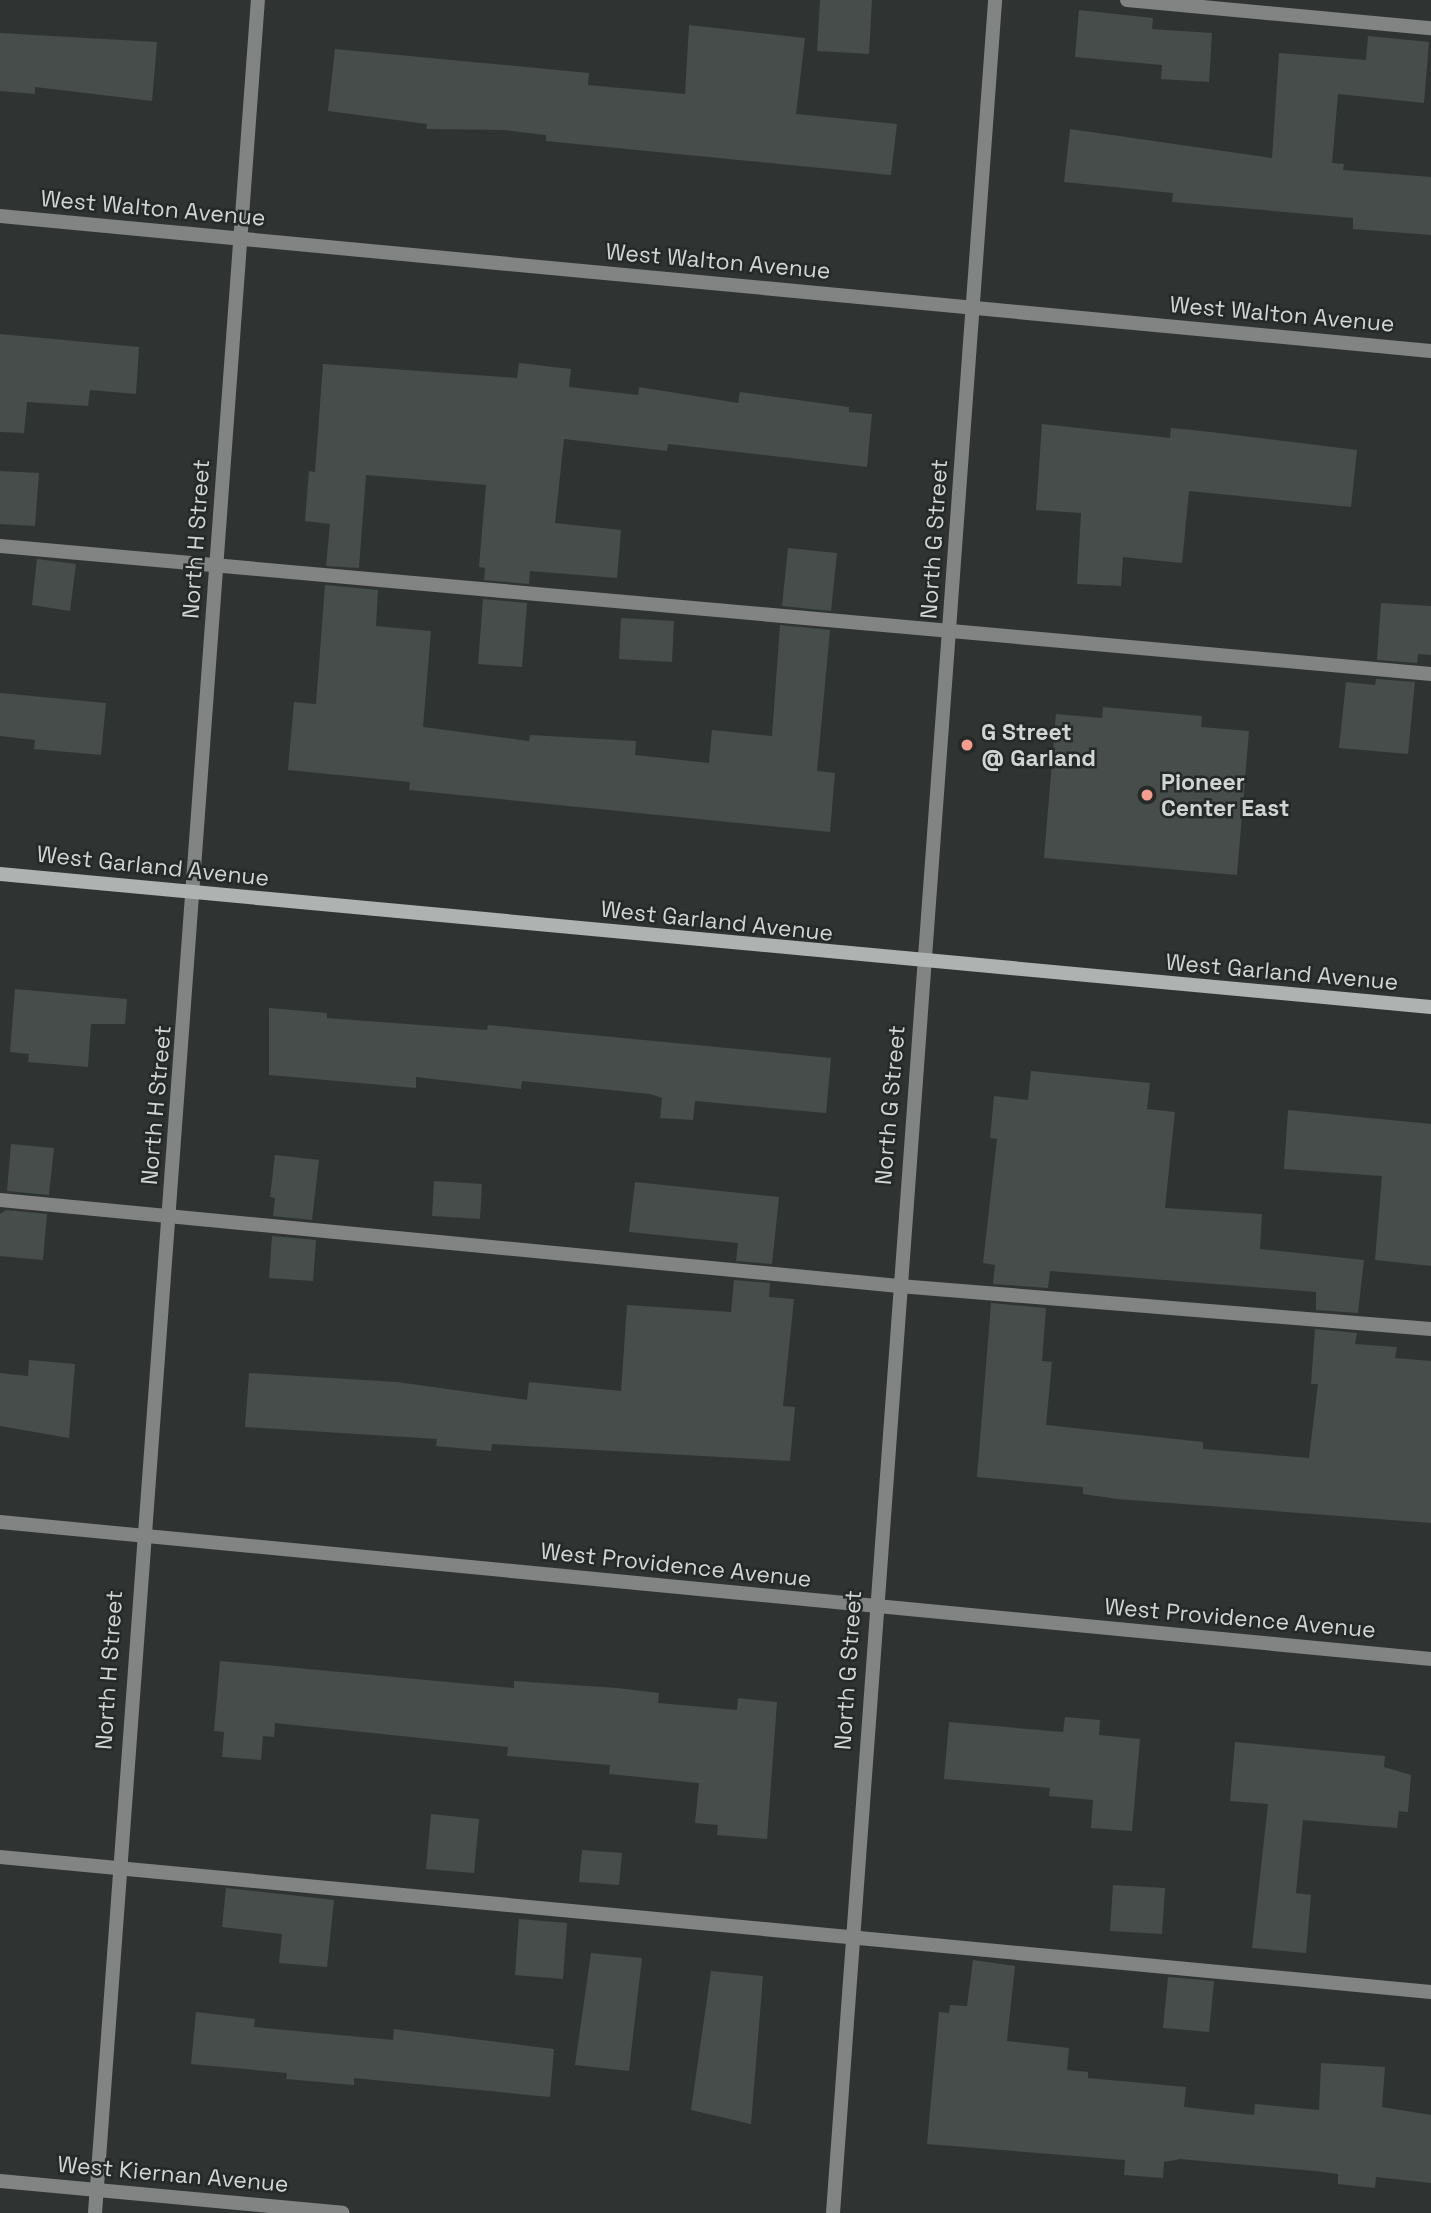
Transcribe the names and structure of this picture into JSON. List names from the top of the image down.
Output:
{
  "streets": {
    "street": [
      "West Walton Avenue",
      "North H Street",
      "North G Street",
      "West Garland Avenue",
      "West Providence Avenue",
      "West Kiernan Avenue"
    ]
  },
  "crossings": [
    ["West Walton Avenue", "North H Street"],
    ["West Walton Avenue", "North G Street"],
    ["North H Street", "West Garland Avenue"],
    ["North H Street", "West Providence Avenue"],
    ["North H Street", "West Kiernan Avenue"],
    ["North G Street", "West Garland Avenue"],
    ["North G Street", "West Providence Avenue"]
  ],
  "places": ["G Street @ Garland", "Pioneer Center East"]
}
